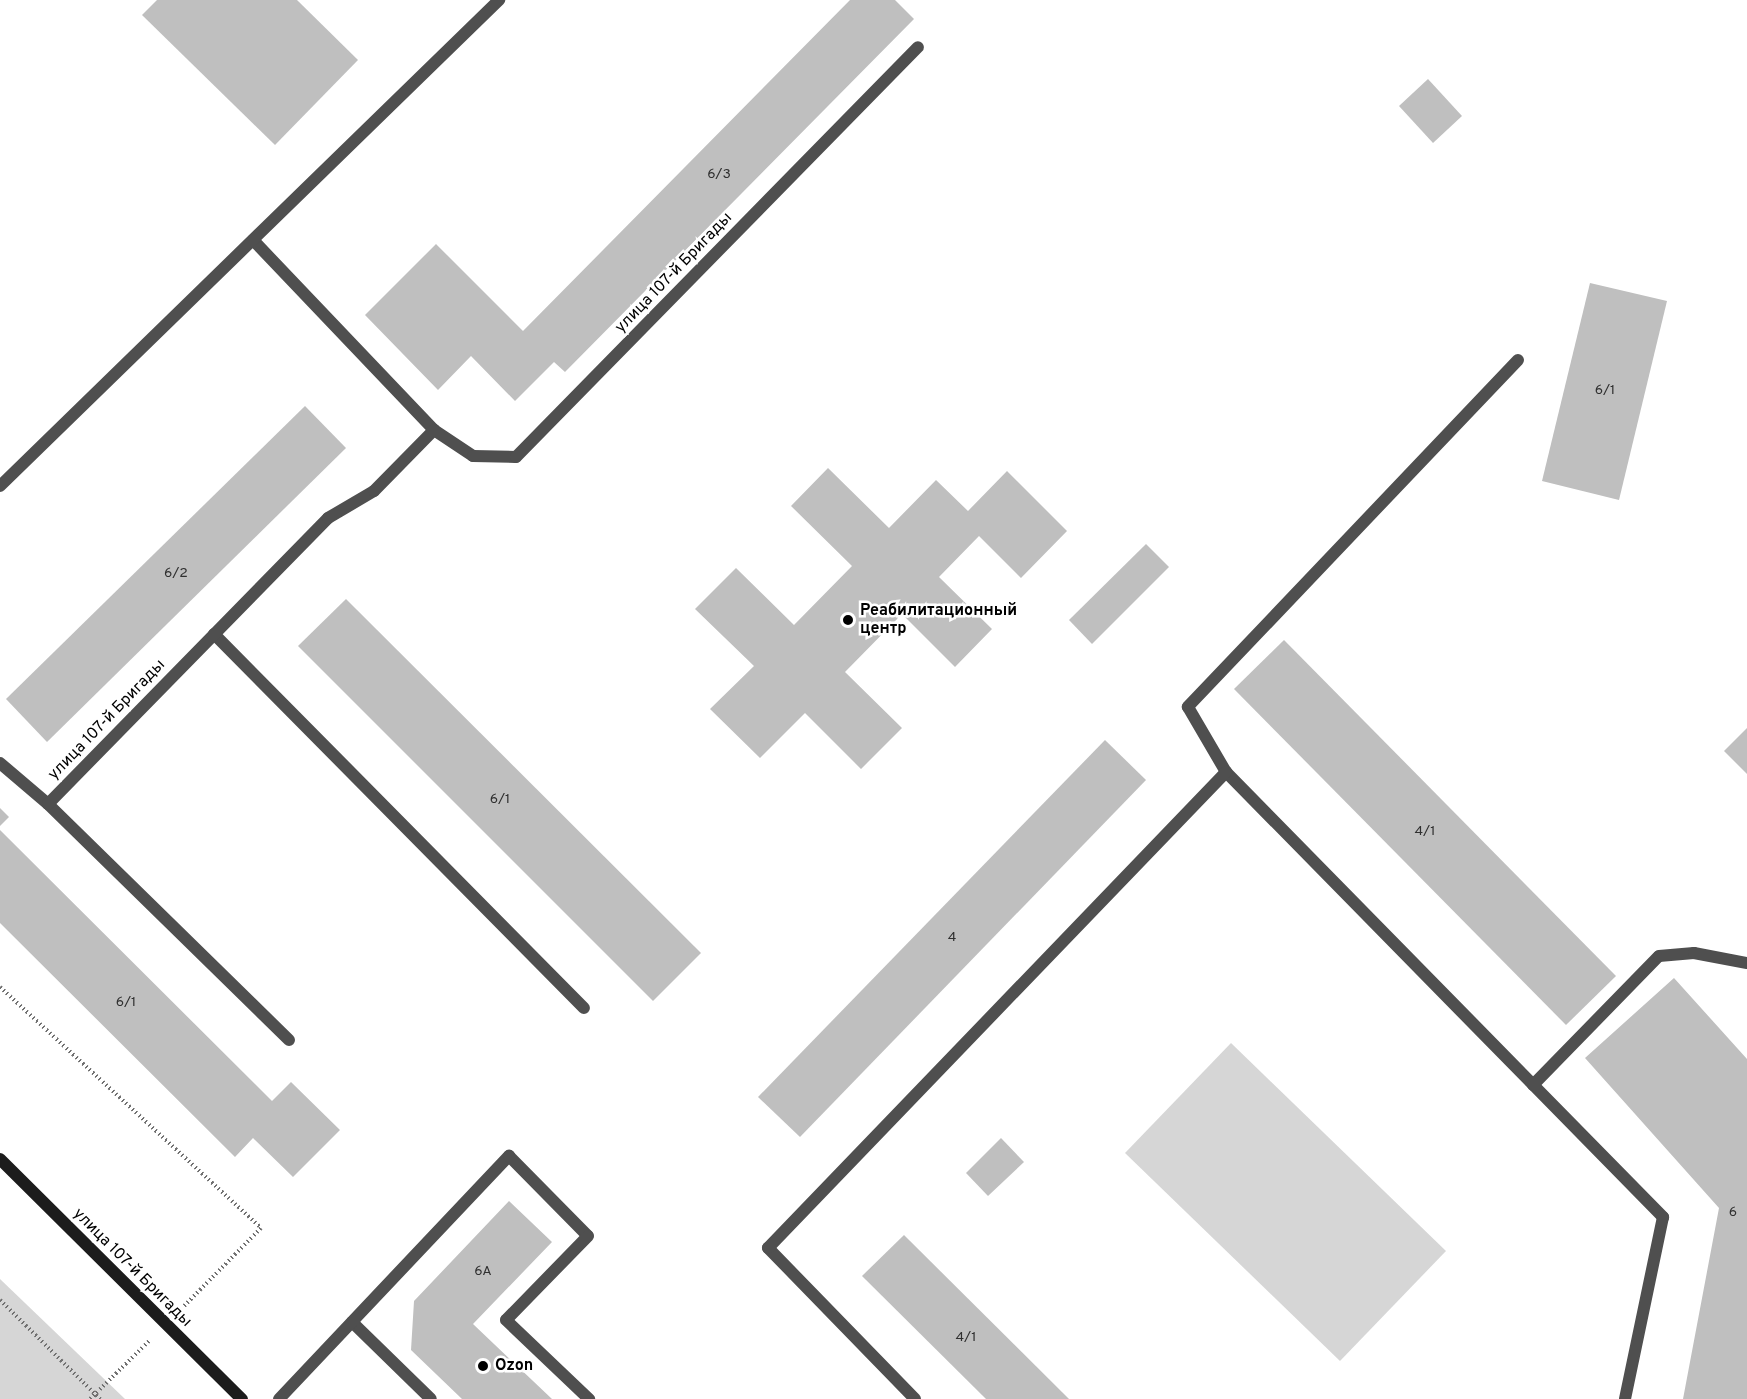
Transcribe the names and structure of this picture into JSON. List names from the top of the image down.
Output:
{
  "streets": {
    "main road": ["улица 107-й Бригады"]
  },
  "places": ["Реабилитационный центр", "Ozon"],
  "house_numbers": [
    "6/3",
    "6/1",
    "6/2",
    "6/1",
    "4/1",
    "4",
    "6/1",
    "6",
    "6А",
    "4/1"
  ]
}
